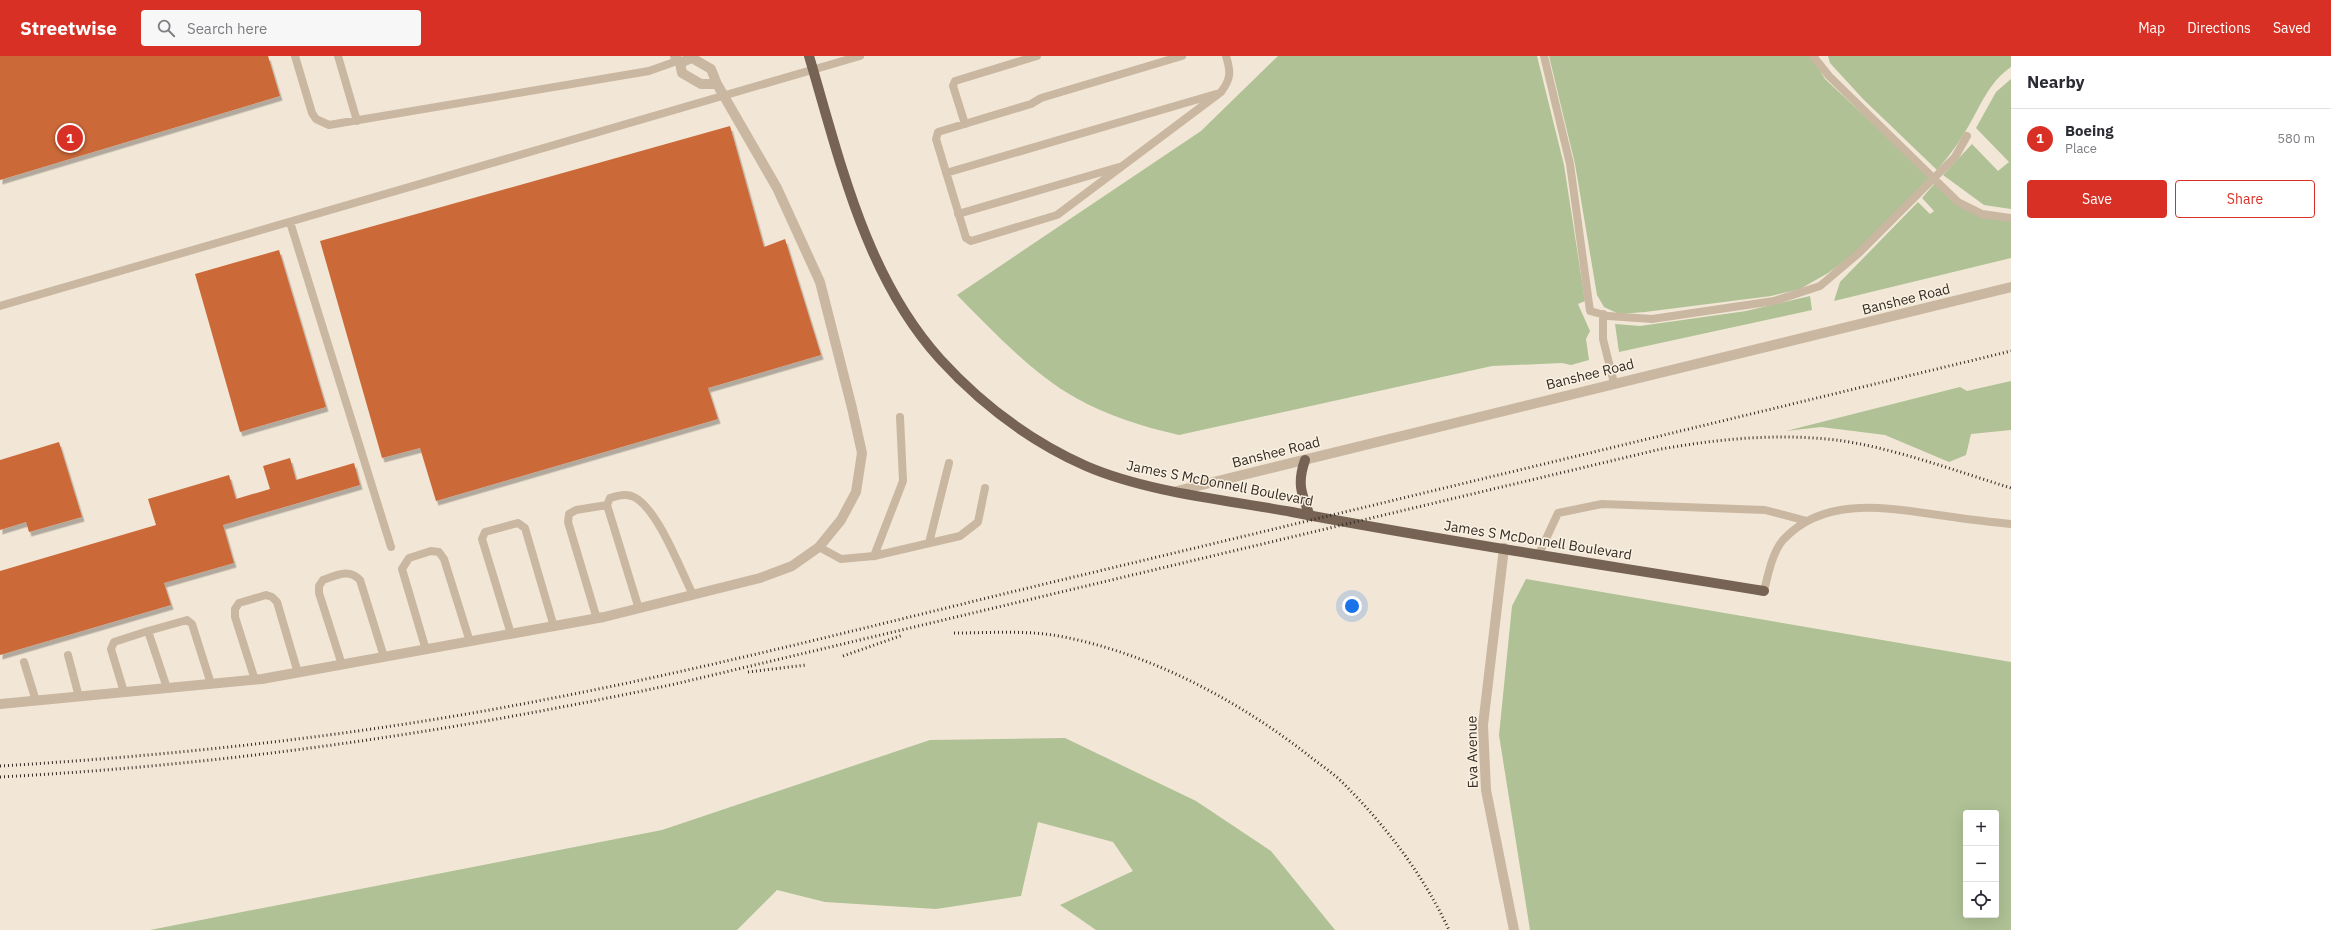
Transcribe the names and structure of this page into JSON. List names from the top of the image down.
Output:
{
  "streets": {
    "main road": ["James S McDonnell Boulevard"],
    "street": ["Banshee Road", "Eva Avenue"]
  },
  "crossings": [
    ["Banshee Road", "James S McDonnell Boulevard"],
    ["James S McDonnell Boulevard", "Eva Avenue"]
  ],
  "page": {
    "header": "Streetwise",
    "search": "Search here",
    "nav": ["Map", "Directions", "Saved"],
    "heading": "Nearby",
    "list": [
      {
        "mark": "1",
        "name": "Boeing",
        "note": "Place",
        "value": "580 m"
      }
    ],
    "pins": "1",
    "buttons": ["Save", "Share"],
    "map_buttons": ["+", "−"]
  }
}
